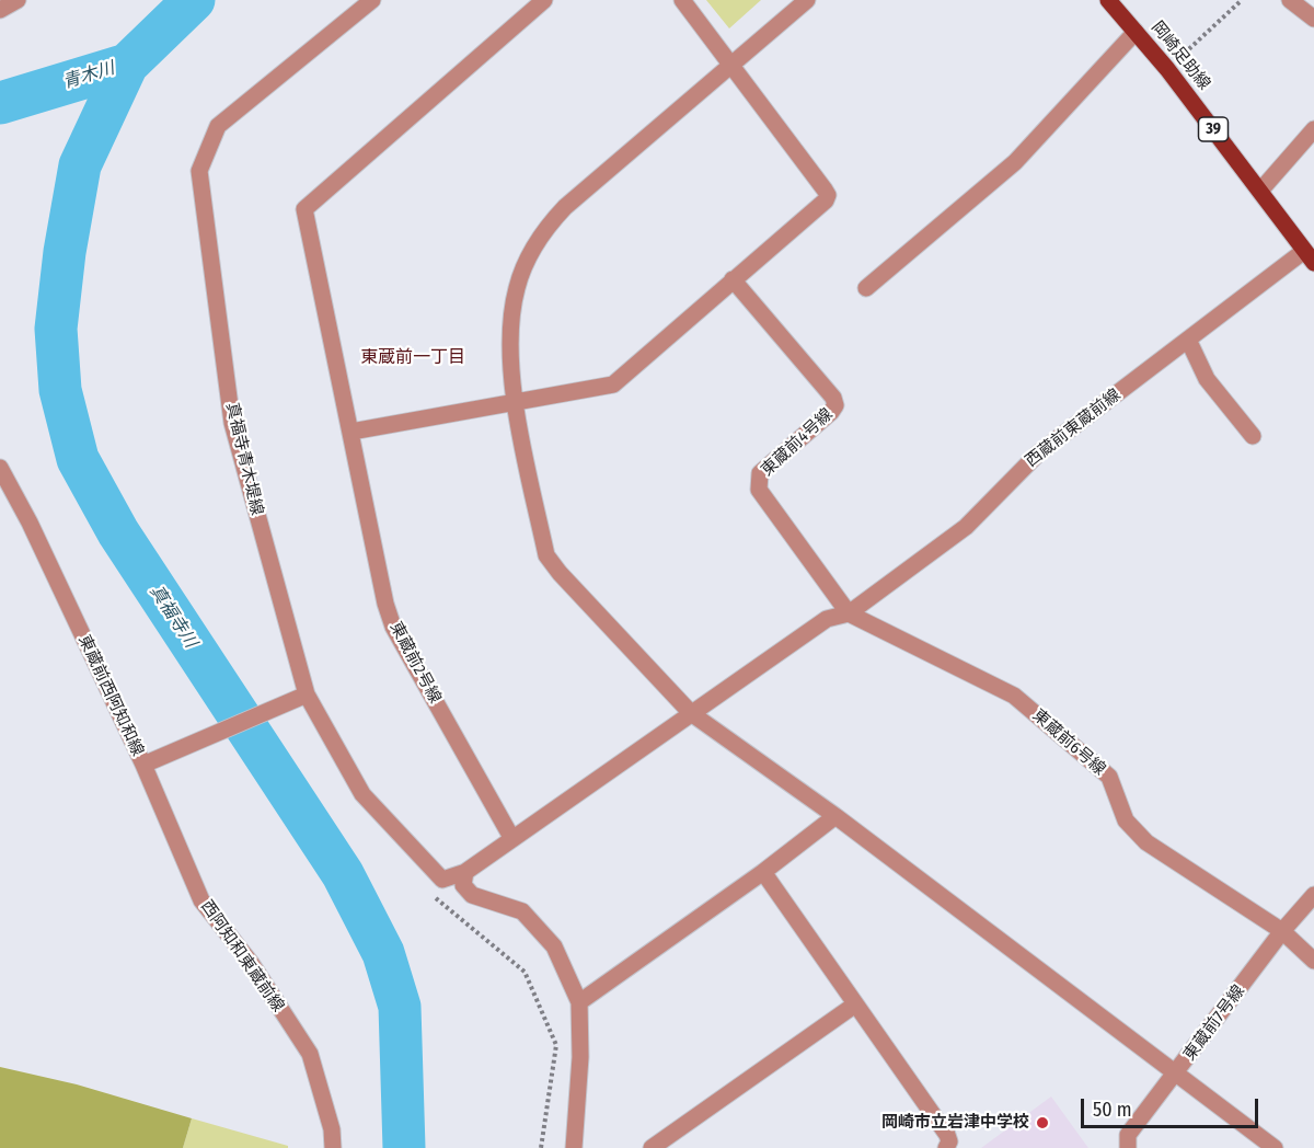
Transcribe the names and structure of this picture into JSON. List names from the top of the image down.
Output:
{
  "streets": {
    "main road": ["岡崎足助線", "39"],
    "street": [
      "西蔵前東蔵前線",
      "東蔵前4号線",
      "真福寺青木堤線",
      "東蔵前2号線",
      "東蔵前西阿知和線",
      "東蔵前6号線",
      "西阿知和東蔵前線",
      "東蔵前7号線"
    ]
  },
  "crossings": [
    ["岡崎足助線", "西蔵前東蔵前線"],
    ["西蔵前東蔵前線", "東蔵前4号線"],
    ["西蔵前東蔵前線", "東蔵前2号線"],
    ["西蔵前東蔵前線", "東蔵前6号線"],
    ["東蔵前4号線", "東蔵前6号線"],
    ["真福寺青木堤線", "東蔵前西阿知和線"],
    ["東蔵前西阿知和線", "西阿知和東蔵前線"],
    ["東蔵前6号線", "東蔵前7号線"]
  ],
  "districts": ["東蔵前一丁目"],
  "water": ["青木川", "真福寺川"],
  "places": ["岡崎市立岩津中学校"],
  "scale_bar": "50 m"
}
